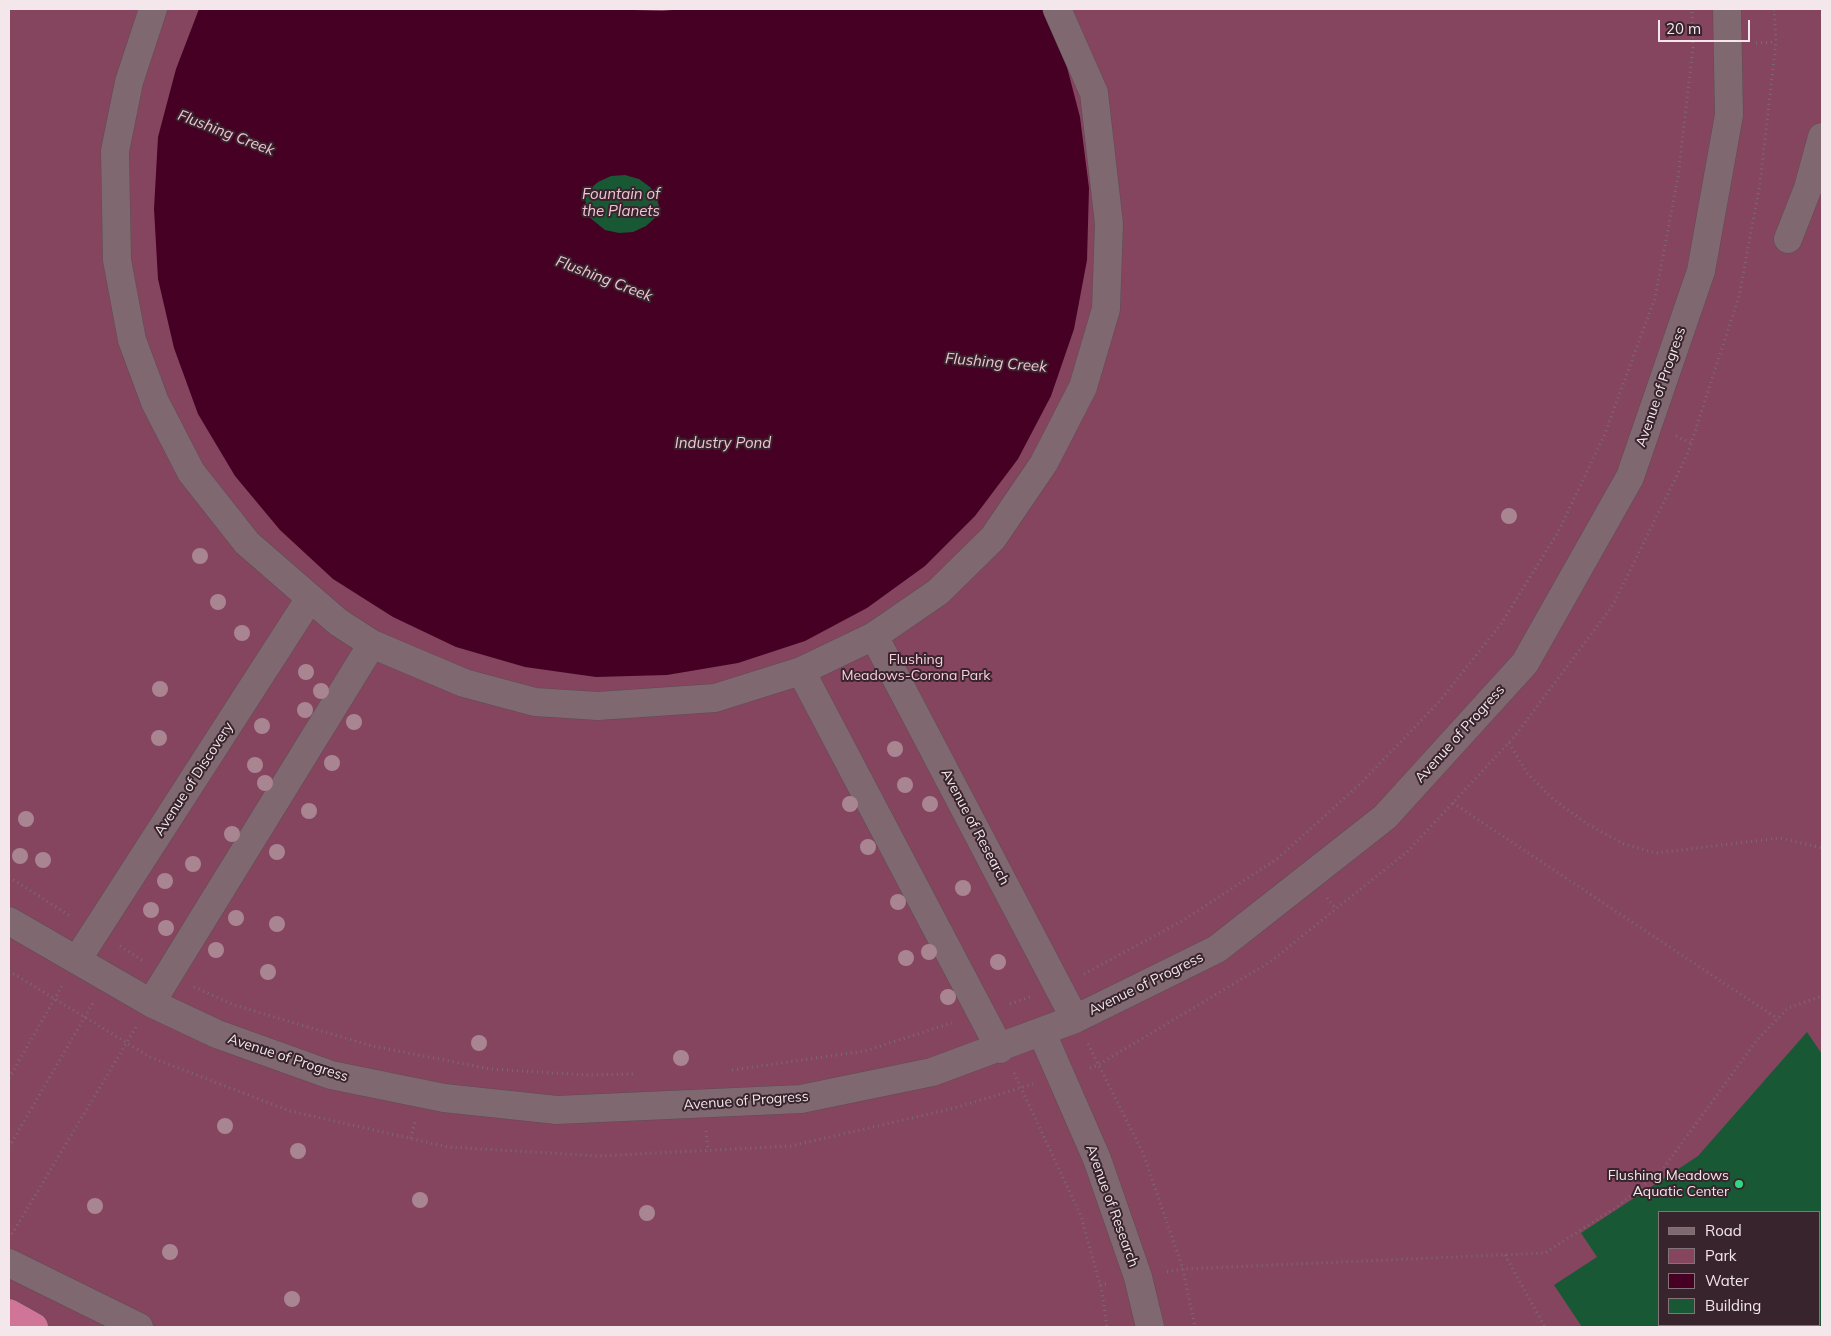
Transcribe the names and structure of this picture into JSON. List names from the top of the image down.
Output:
{
  "streets": {
    "street": ["Avenue of Progress", "Avenue of Discovery", "Avenue of Research"]
  },
  "crossings": [
    ["Avenue of Progress", "Avenue of Discovery"],
    ["Avenue of Progress", "Avenue of Research"]
  ],
  "water": ["Flushing Creek", "Fountain of the Planets", "Industry Pond"],
  "parks": ["Flushing Meadows-Corona Park"],
  "places": ["Flushing Meadows Aquatic Center"],
  "legend": [
    "Road",
    "Park",
    "Water",
    "Building"
  ],
  "scale_bar": "20 m"
}
